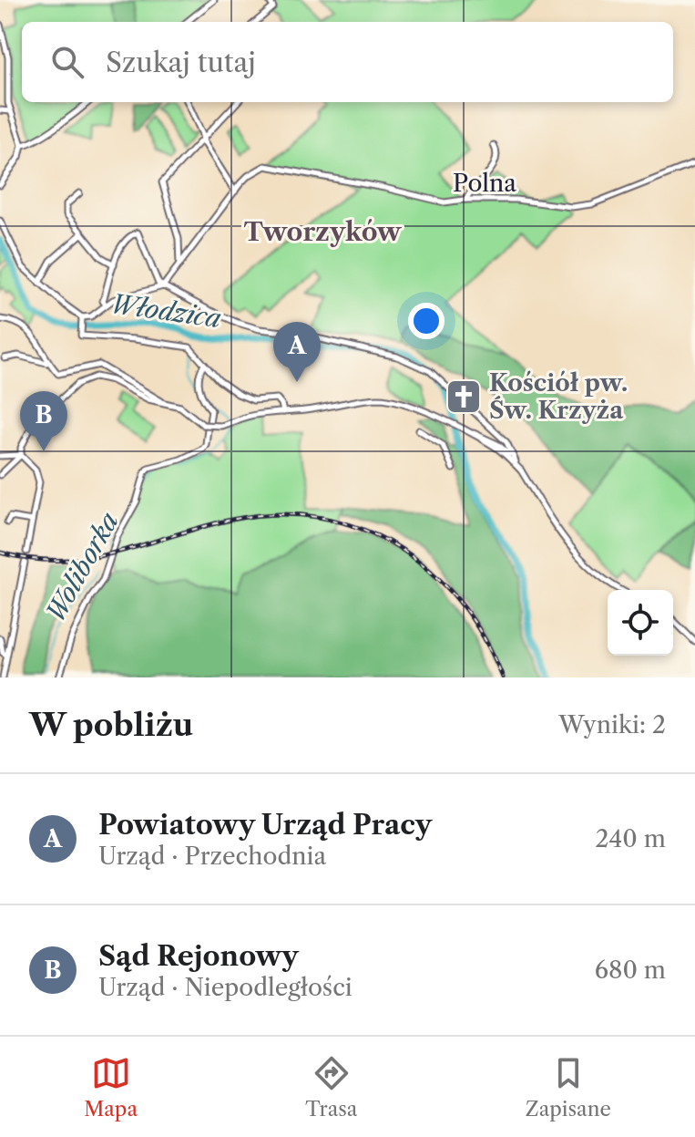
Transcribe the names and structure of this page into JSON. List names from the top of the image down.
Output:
{
  "streets": {
    "street": ["Polna"]
  },
  "districts": ["Tworzyków"],
  "water": ["Włodzica", "Woliborka"],
  "places": {
    "church": ["Kościół pw. Św. Krzyża"]
  },
  "page": {
    "search": "Szukaj tutaj",
    "pins": ["A", "B"],
    "heading": ["W pobliżu", "Wyniki: 2"],
    "list": [
      {
        "mark": "A",
        "name": "Powiatowy Urząd Pracy",
        "note": "Urząd · Przechodnia",
        "value": "240 m"
      },
      {
        "mark": "B",
        "name": "Sąd Rejonowy",
        "note": "Urząd · Niepodległości",
        "value": "680 m"
      }
    ],
    "nav": ["Mapa", "Trasa", "Zapisane"]
  }
}
